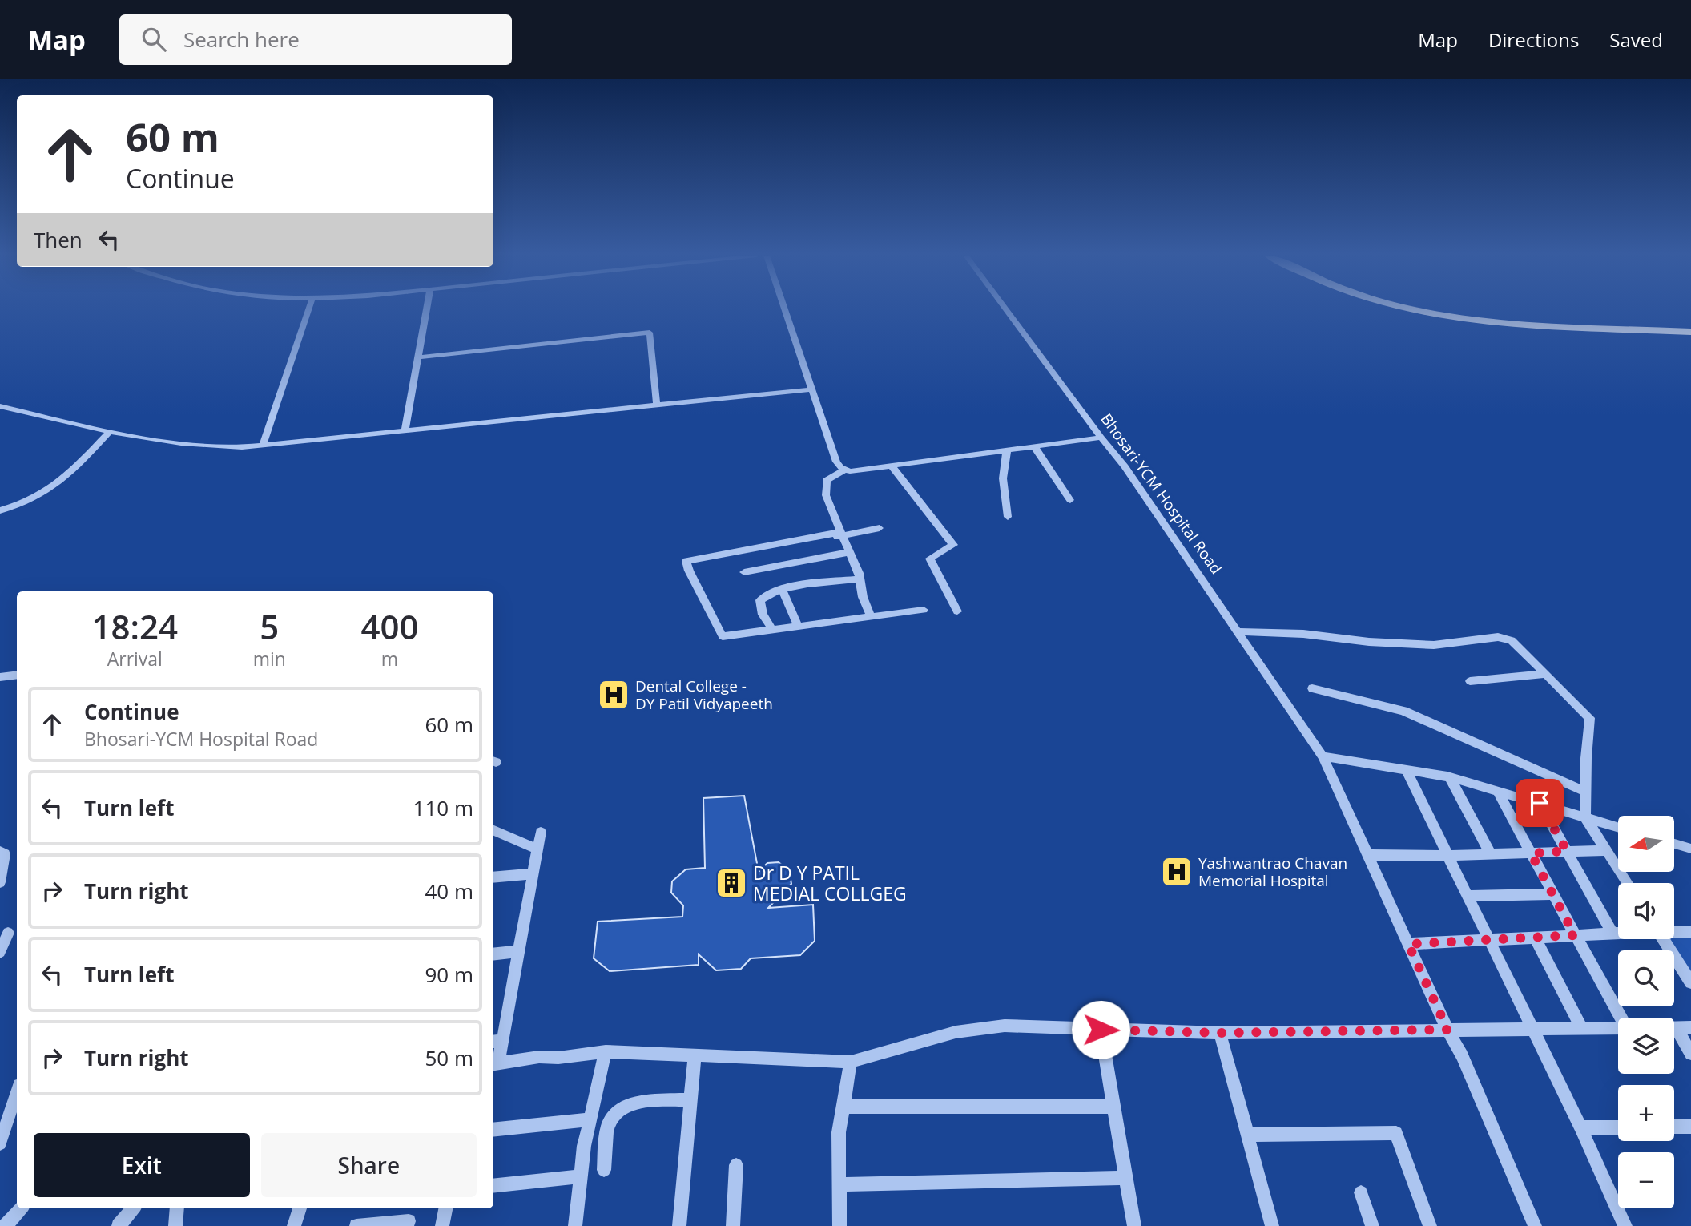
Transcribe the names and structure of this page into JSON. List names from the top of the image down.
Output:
{
  "streets": {
    "street": ["Bhosari-YCM Hospital Road"]
  },
  "places": {
    "hospital": ["Dental College - DY Patil Vidyapeeth", "Yashwantrao Chavan Memorial Hospital"],
    "building": ["Dr D Y PATIL MEDIAL COLLGEG"]
  },
  "north": "left",
  "page": {
    "header": "Map",
    "search": "Search here",
    "nav": ["Map", "Directions", "Saved"],
    "turn": ["60 m", "Continue"],
    "then": "Then",
    "eta": [
      "18:24",
      "Arrival",
      "5",
      "min",
      "400",
      "m"
    ],
    "list": [
      {
        "name": "Continue",
        "note": "Bhosari-YCM Hospital Road",
        "value": "60 m"
      },
      {
        "name": "Turn left",
        "value": "110 m"
      },
      {
        "name": "Turn right",
        "value": "40 m"
      },
      {
        "name": "Turn left",
        "value": "90 m"
      },
      {
        "name": "Turn right",
        "value": "50 m"
      }
    ],
    "map_buttons": ["+", "−"],
    "buttons": ["Exit", "Share"]
  }
}
